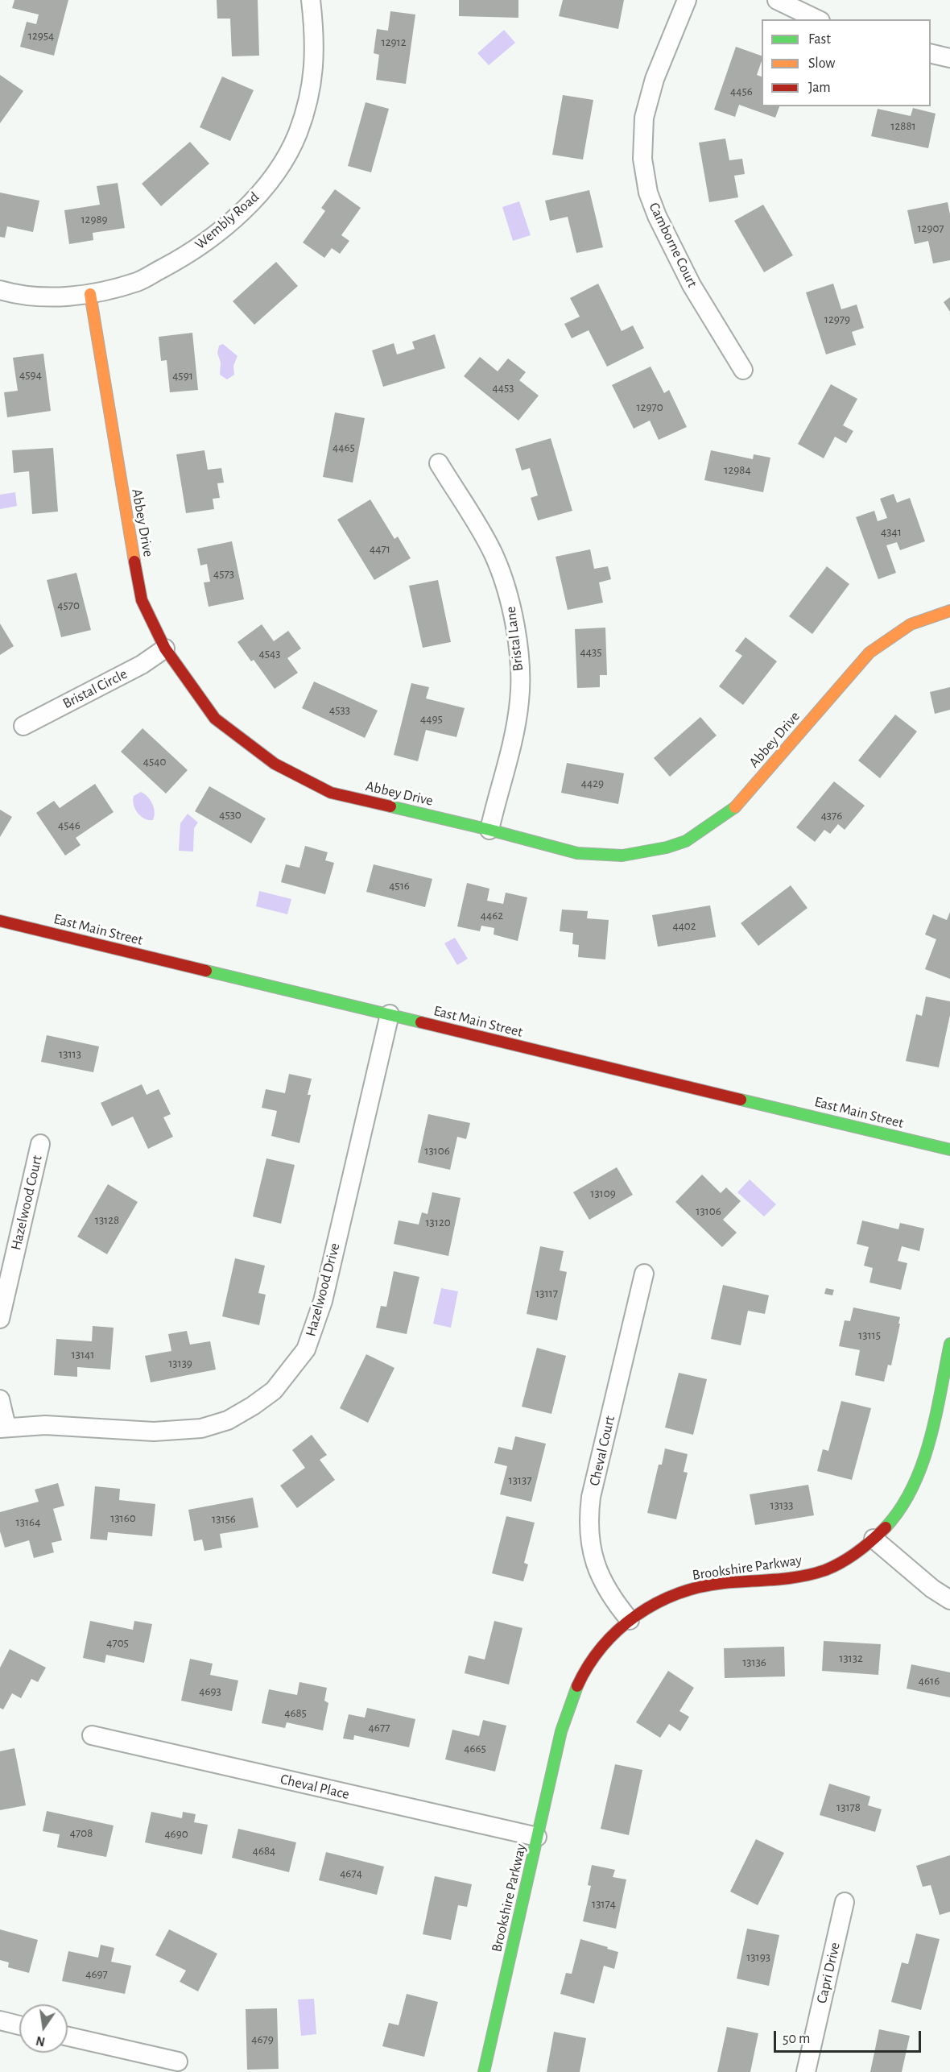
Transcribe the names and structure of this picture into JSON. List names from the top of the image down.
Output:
{
  "streets": {
    "street": [
      "Wembly Road",
      "Camborne Court",
      "Abbey Drive",
      "Bristal Lane",
      "Bristal Circle",
      "East Main Street",
      "Hazelwood Court",
      "Hazelwood Drive",
      "Cheval Court",
      "Brookshire Parkway",
      "Cheval Place",
      "Capri Drive"
    ]
  },
  "crossings": [
    ["Wembly Road", "Abbey Drive"],
    ["Abbey Drive", "Bristal Lane"],
    ["Abbey Drive", "Bristal Circle"],
    ["East Main Street", "Hazelwood Drive"],
    ["Cheval Court", "Brookshire Parkway"],
    ["Brookshire Parkway", "Cheval Place"]
  ],
  "house_numbers": [
    "12954",
    "12912",
    "4456",
    "12881",
    "12989",
    "12907",
    "12979",
    "4594",
    "4591",
    "4453",
    "12970",
    "4465",
    "12984",
    "4341",
    "4471",
    "4573",
    "4570",
    "4435",
    "4543",
    "4533",
    "4495",
    "4540",
    "4429",
    "4530",
    "4376",
    "4546",
    "4516",
    "4462",
    "4402",
    "13113",
    "13106",
    "13109",
    "13106",
    "13128",
    "13120",
    "13117",
    "13115",
    "13141",
    "13139",
    "13137",
    "13133",
    "13160",
    "13156",
    "13164",
    "4705",
    "13132",
    "13136",
    "4616",
    "4693",
    "4685",
    "4677",
    "4665",
    "13178",
    "4708",
    "4690",
    "4684",
    "4674",
    "13174",
    "13193",
    "4697",
    "4679"
  ],
  "legend": ["Fast", "Slow", "Jam"],
  "scale_bar": "50 m",
  "north": "bottom"
}
